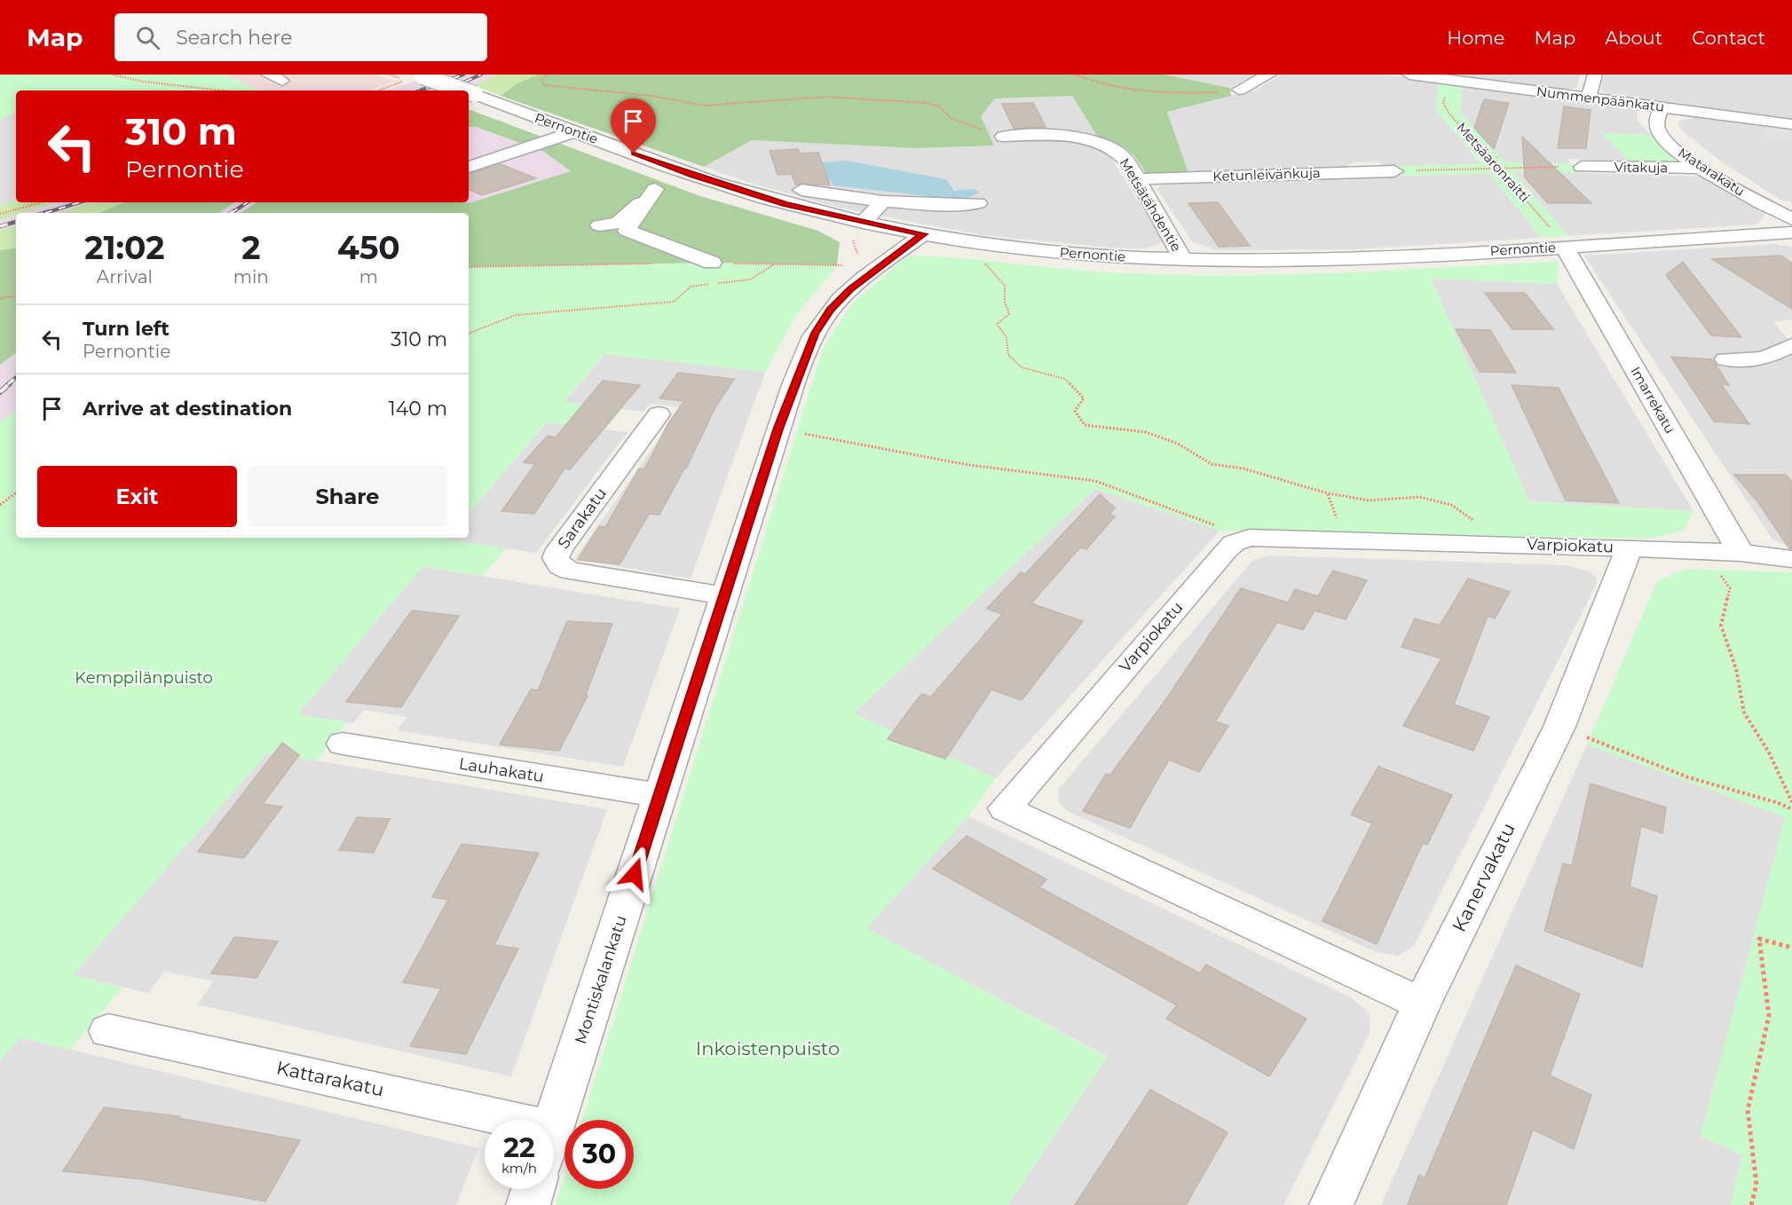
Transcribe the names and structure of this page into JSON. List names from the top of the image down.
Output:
{
  "streets": {
    "street": [
      "Nummenpäänkatu",
      "Pernontie",
      "Vitakuja",
      "Matarakatu",
      "Ketunleivänkuja",
      "Metsätähdentie",
      "Imarrekatu",
      "Sarakatu",
      "Varpiokatu",
      "Lauhakatu",
      "Kanervakatu",
      "Montiskalankatu",
      "Kattarakatu"
    ],
    "path": ["Metsäaronraitti"]
  },
  "crossings": [
    ["Nummenpäänkatu", "Metsäaronraitti"],
    ["Nummenpäänkatu", "Matarakatu"],
    ["Pernontie", "Metsäaronraitti"],
    ["Pernontie", "Metsätähdentie"],
    ["Pernontie", "Imarrekatu"],
    ["Pernontie", "Montiskalankatu"],
    ["Metsäaronraitti", "Imarrekatu"],
    ["Vitakuja", "Matarakatu"],
    ["Ketunleivänkuja", "Metsätähdentie"],
    ["Imarrekatu", "Varpiokatu"],
    ["Sarakatu", "Montiskalankatu"],
    ["Varpiokatu", "Kanervakatu"],
    ["Lauhakatu", "Montiskalankatu"]
  ],
  "parks": ["Kemppilänpuisto", "Inkoistenpuisto"],
  "page": {
    "header": "Map",
    "search": "Search here",
    "nav": [
      "Home",
      "Map",
      "About",
      "Contact"
    ],
    "turn": ["310 m", "Pernontie"],
    "eta": [
      "21:02",
      "Arrival",
      "2",
      "min",
      "450",
      "m"
    ],
    "list": [
      {
        "name": "Turn left",
        "note": "Pernontie",
        "value": "310 m"
      },
      {
        "name": "Arrive at destination",
        "value": "140 m"
      }
    ],
    "buttons": ["Exit", "Share"],
    "speed": "22 km/h",
    "limit": "30"
  }
}
